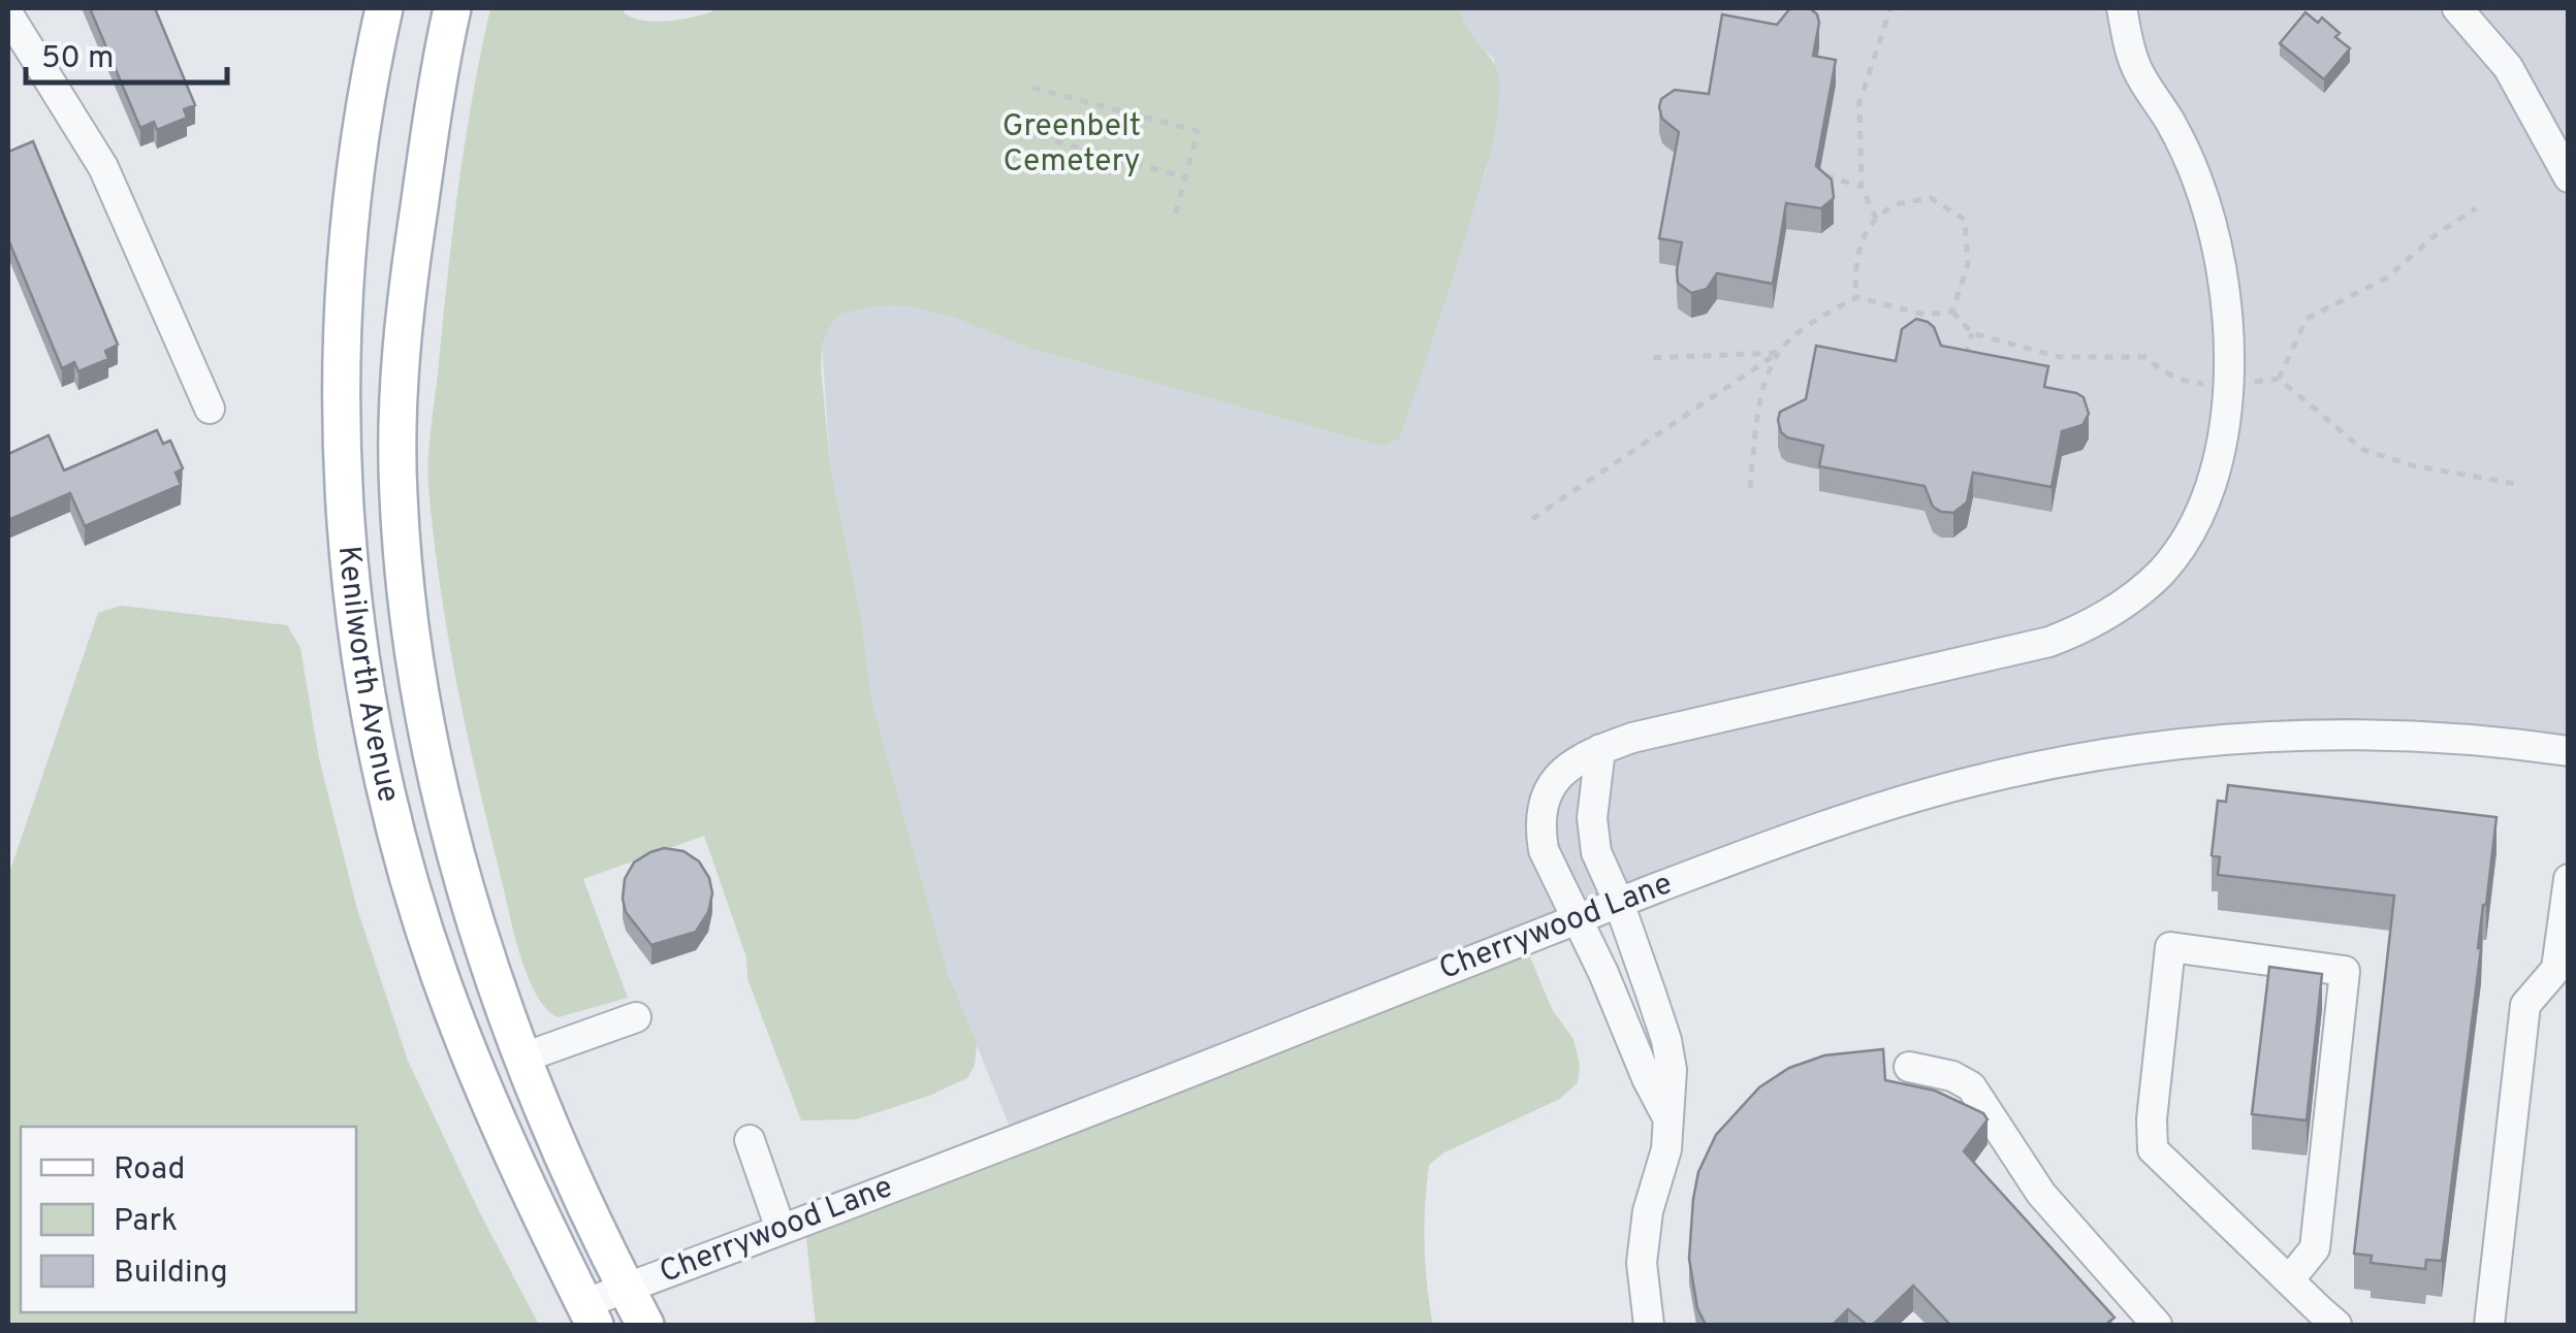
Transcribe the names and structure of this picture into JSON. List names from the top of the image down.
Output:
{
  "streets": {
    "main road": ["Kenilworth Avenue"],
    "street": ["Cherrywood Lane"]
  },
  "crossings": [
    ["Kenilworth Avenue", "Cherrywood Lane"]
  ],
  "parks": ["Greenbelt Cemetery"],
  "legend": ["Road", "Park", "Building"],
  "scale_bar": "50 m"
}
